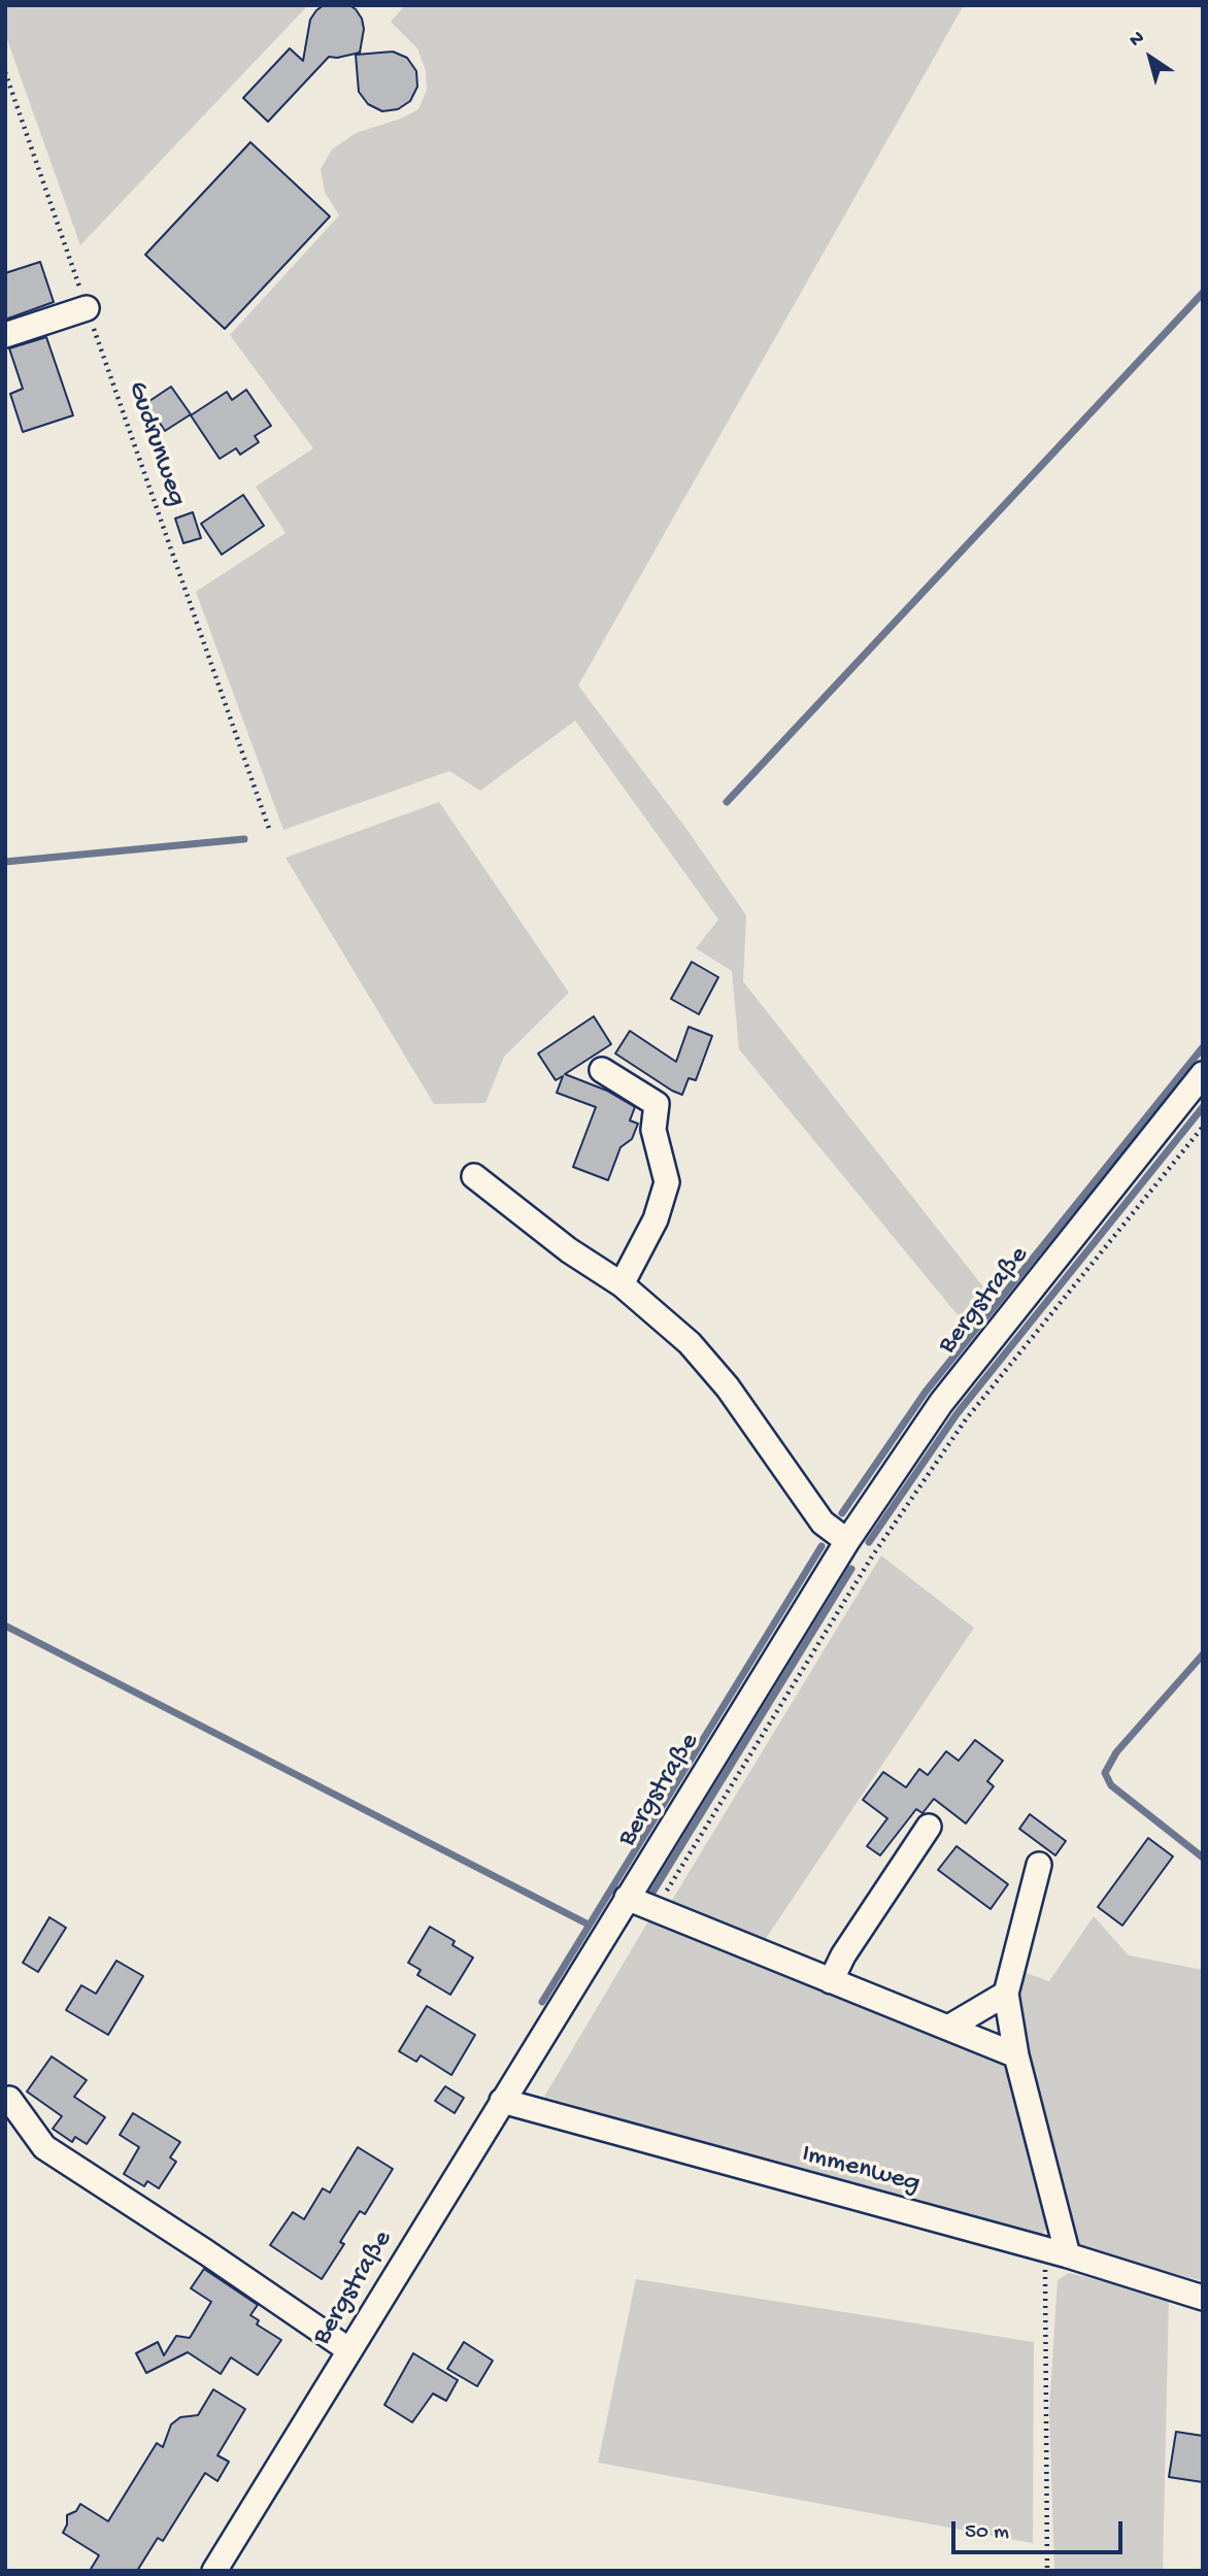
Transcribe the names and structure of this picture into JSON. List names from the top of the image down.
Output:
{
  "streets": {
    "street": ["Bergstraße", "Immenweg"],
    "path": ["Gudrunweg"]
  },
  "crossings": [
    ["Bergstraße", "Immenweg"]
  ],
  "scale_bar": "50 m",
  "north": "top left"
}
